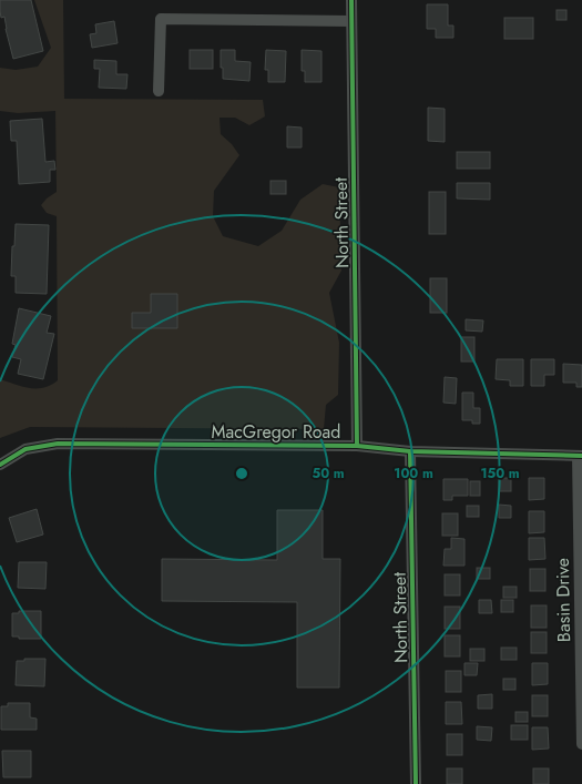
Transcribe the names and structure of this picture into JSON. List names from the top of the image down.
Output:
{
  "streets": {
    "street": ["North Street", "MacGregor Road", "Basin Drive"]
  },
  "crossings": [
    ["North Street", "MacGregor Road"],
    ["MacGregor Road", "Basin Drive"]
  ],
  "rings": ["50 m", "100 m", "150 m"]
}
